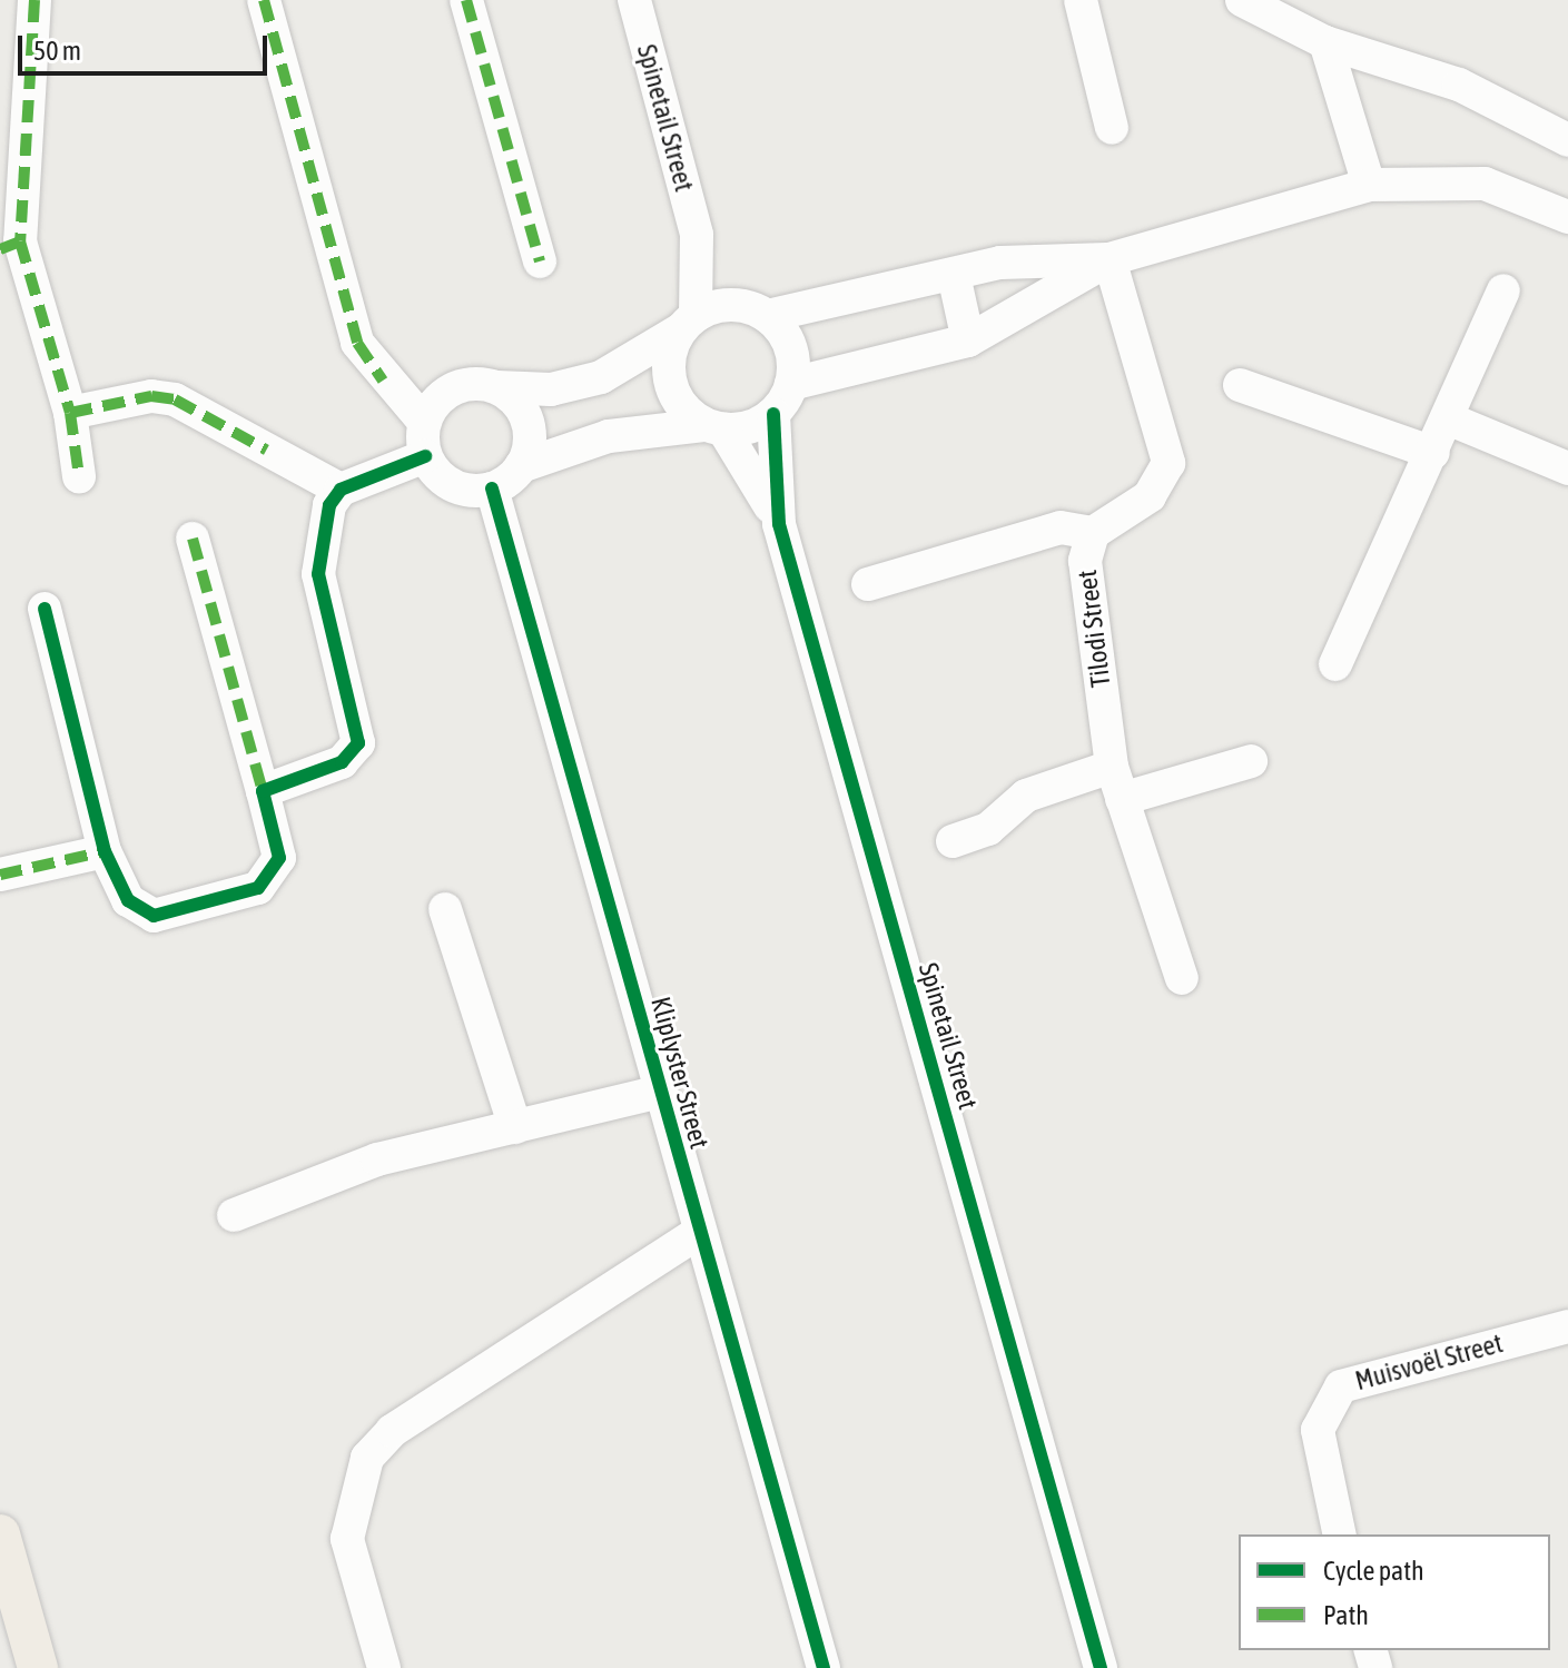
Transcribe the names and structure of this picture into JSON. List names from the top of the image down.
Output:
{
  "streets": {
    "street": [
      "Spinetail Street",
      "Tilodi Street",
      "Kliplyster Street",
      "Muisvoël Street"
    ]
  },
  "legend": ["Cycle path", "Path"],
  "scale_bar": "50 m"
}
